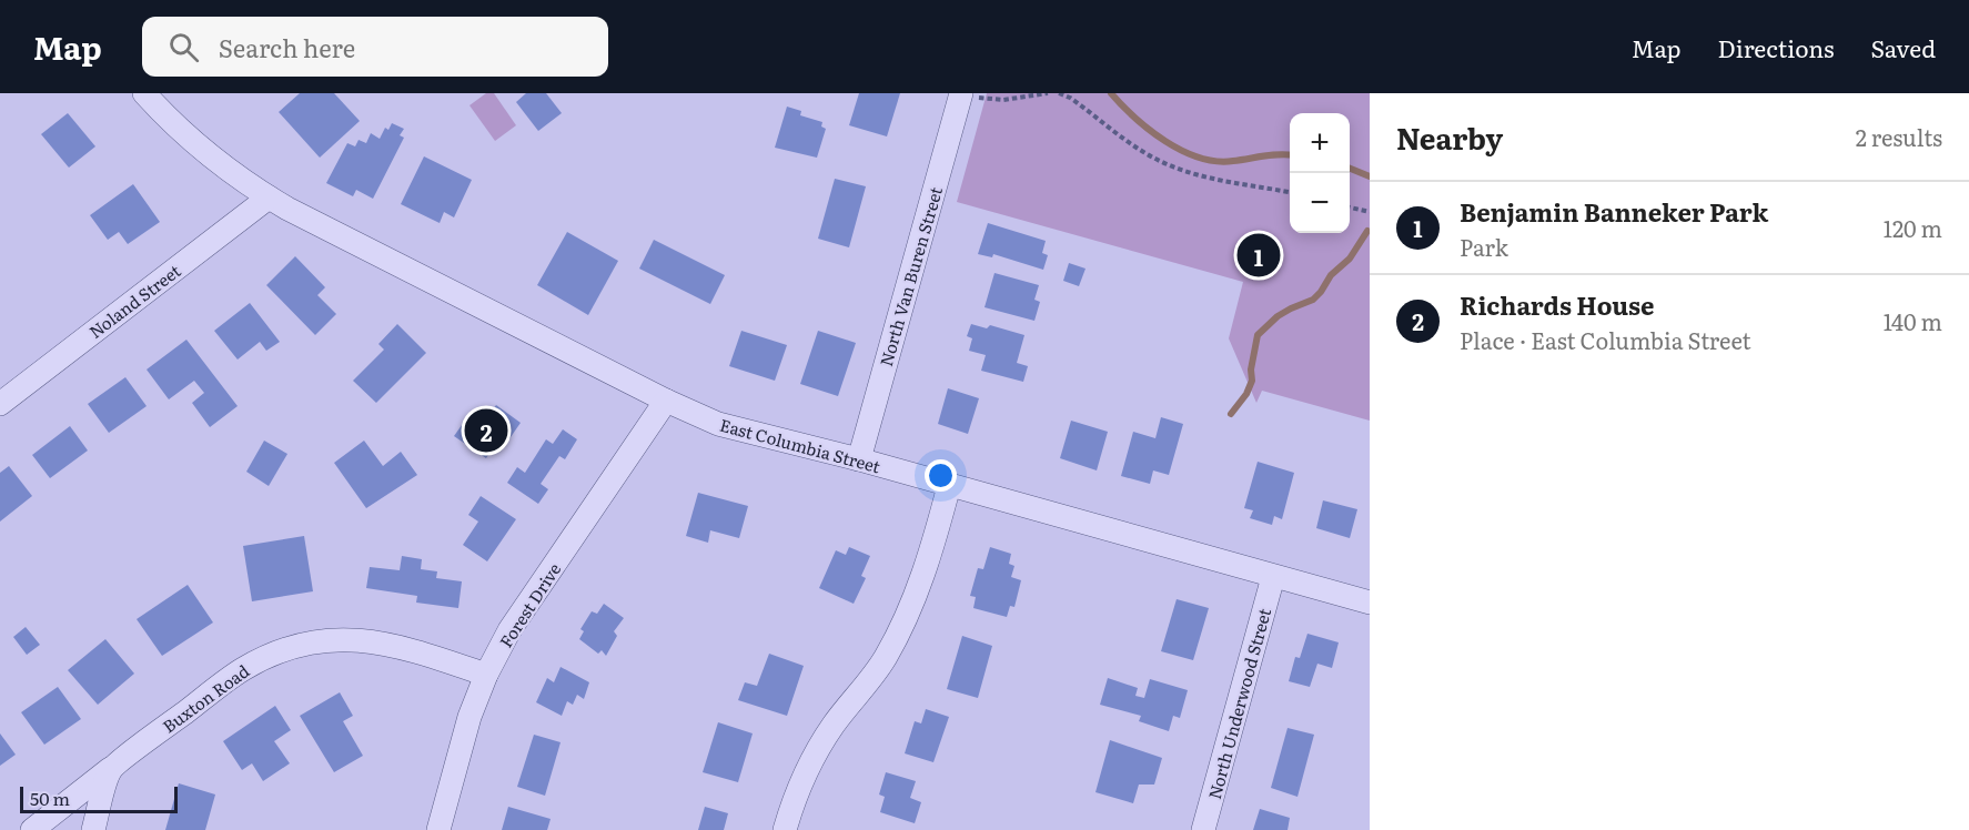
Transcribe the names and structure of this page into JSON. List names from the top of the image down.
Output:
{
  "streets": {
    "street": [
      "North Van Buren Street",
      "Noland Street",
      "East Columbia Street",
      "Forest Drive",
      "Buxton Road",
      "North Underwood Street"
    ]
  },
  "crossings": [
    ["North Van Buren Street", "East Columbia Street"],
    ["Noland Street", "East Columbia Street"],
    ["East Columbia Street", "Forest Drive"],
    ["East Columbia Street", "North Underwood Street"],
    ["Forest Drive", "Buxton Road"]
  ],
  "scale_bar": "50 m",
  "page": {
    "header": "Map",
    "search": "Search here",
    "nav": ["Map", "Directions", "Saved"],
    "heading": ["Nearby", "2 results"],
    "map_buttons": ["+", "−"],
    "list": [
      {
        "mark": "1",
        "name": "Benjamin Banneker Park",
        "note": "Park",
        "value": "120 m"
      },
      {
        "mark": "2",
        "name": "Richards House",
        "note": "Place · East Columbia Street",
        "value": "140 m"
      }
    ],
    "pins": ["1", "2"],
    "scale": "50 m"
  }
}
